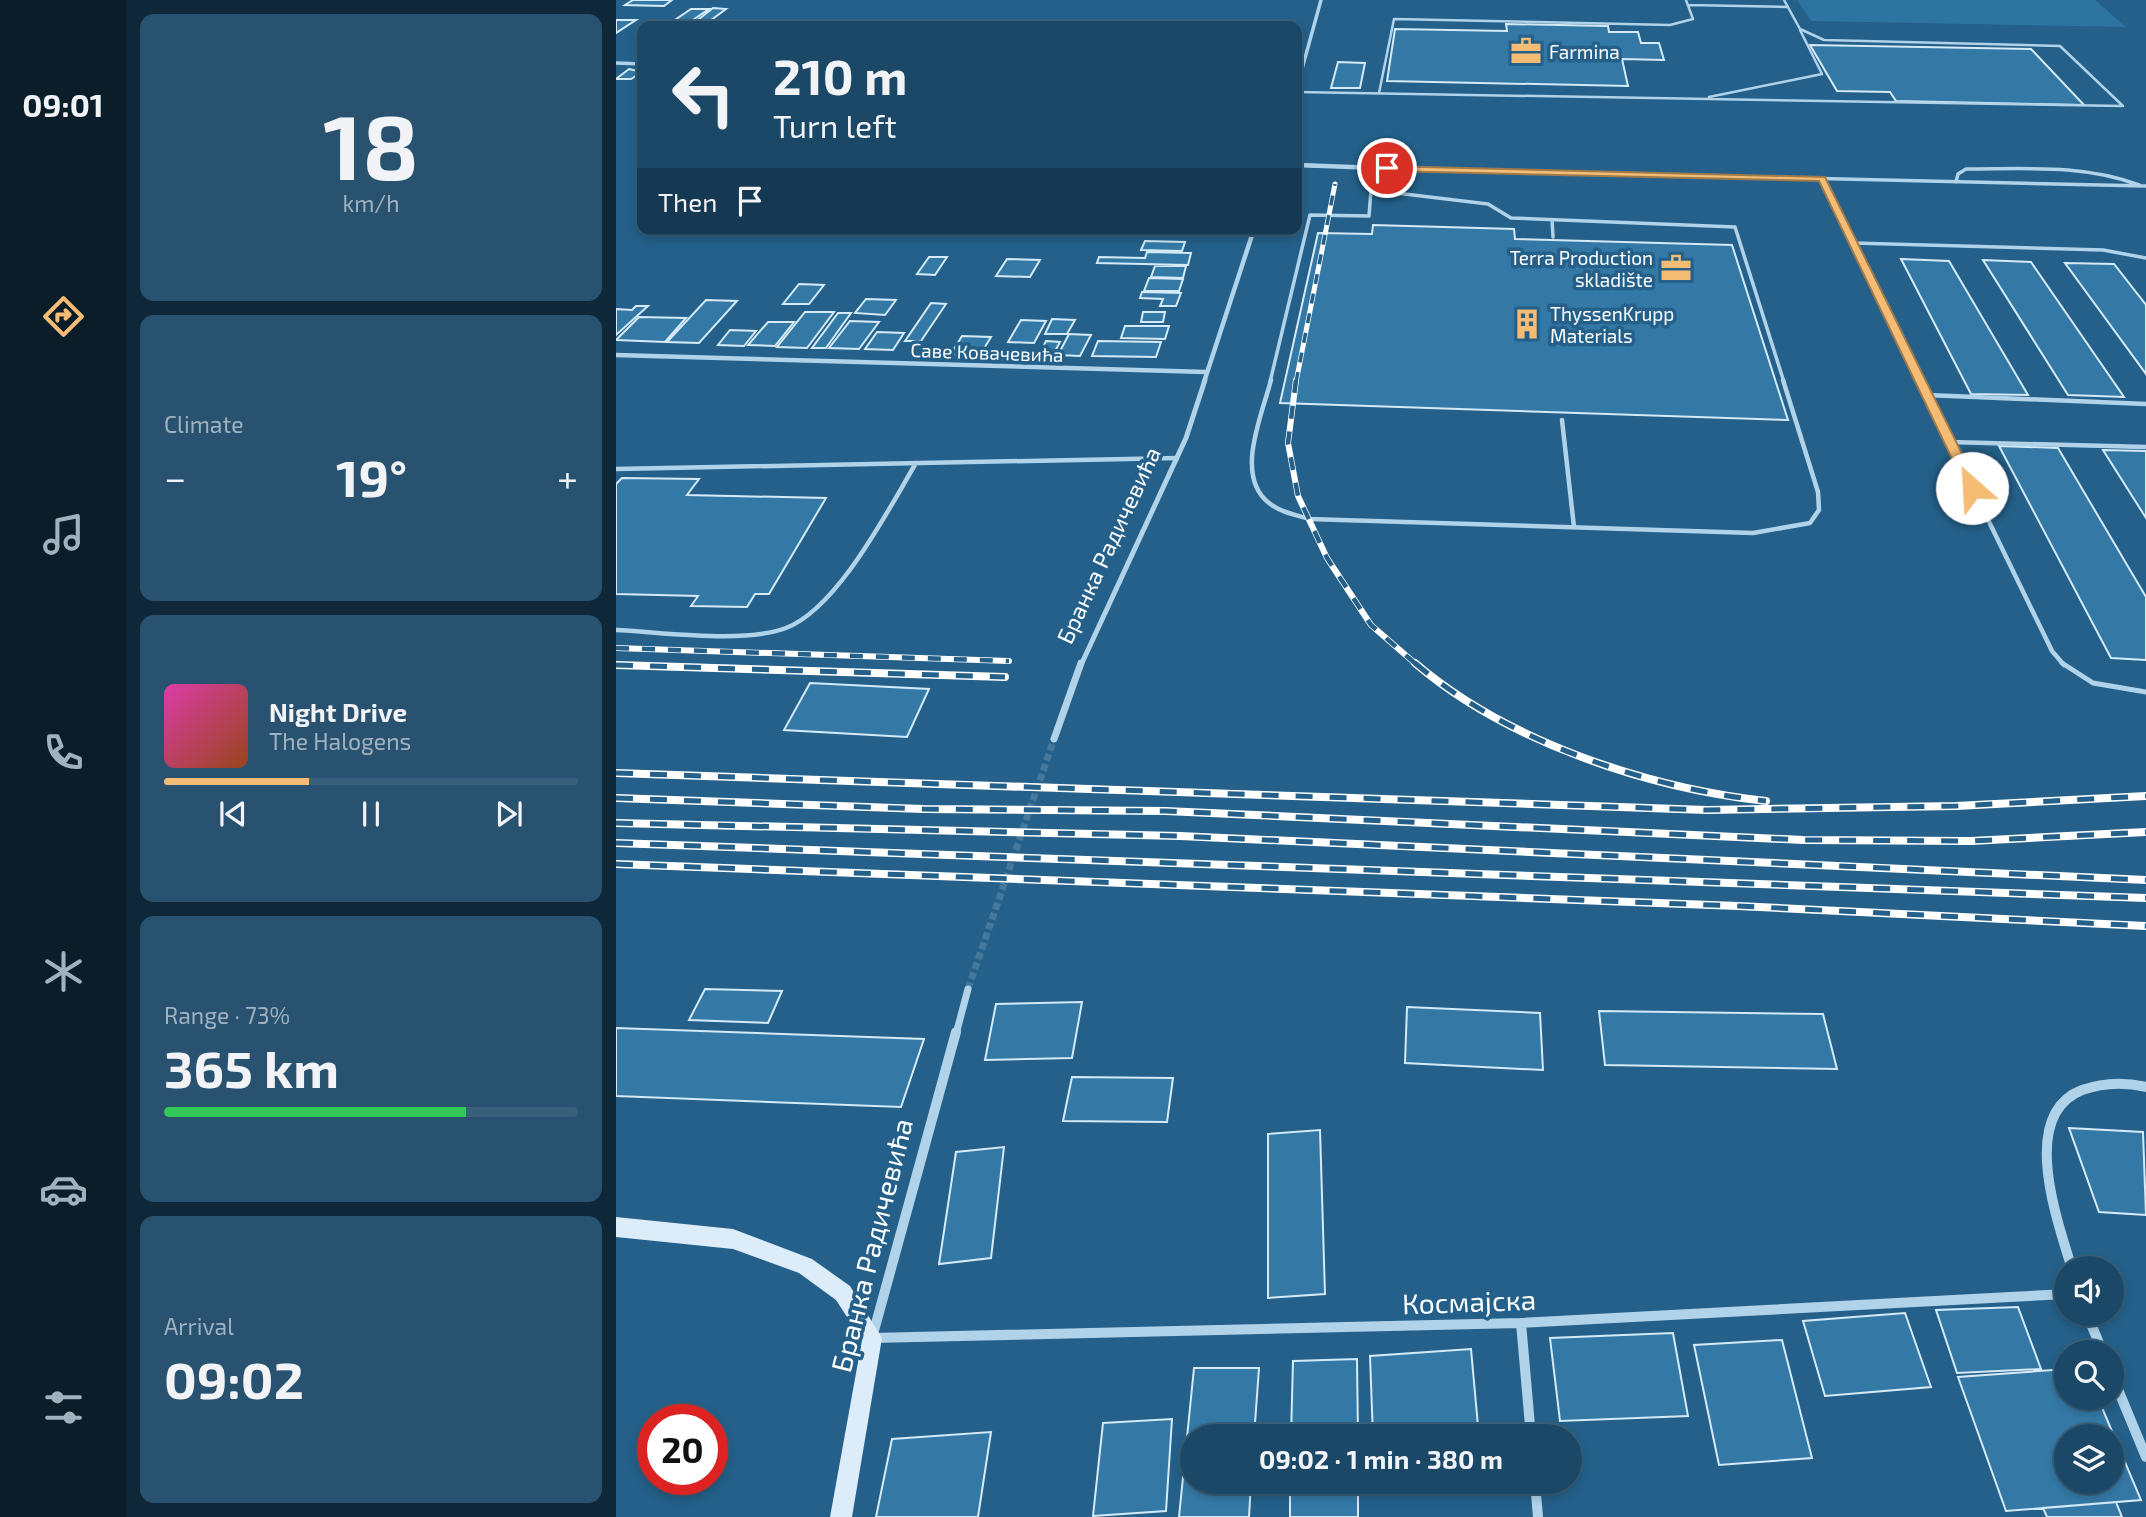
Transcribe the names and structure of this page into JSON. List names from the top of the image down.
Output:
{
  "streets": {
    "street": ["Саве Ковачевића", "Бранка Радичевића", "Космајска"]
  },
  "crossings": [
    ["Саве Ковачевића", "Бранка Радичевића"],
    ["Бранка Радичевића", "Космајска"]
  ],
  "places": {
    "office": ["Farmina", "Terra Production skladište"],
    "building": ["ThyssenKrupp Materials"]
  },
  "page": {
    "tabs": "09:01",
    "tile": [
      ["18", "km/h"],
      "Climate",
      ["Range · 73%", "365 km"],
      ["Arrival", "09:02"]
    ],
    "turn": ["210 m", "Turn left"],
    "then": "Then",
    "heat": ["−", "19°", "+"],
    "song": ["Night Drive", "The Halogens"],
    "limit": "20",
    "trip": "09:02 · 1 min · 380 m"
  }
}
